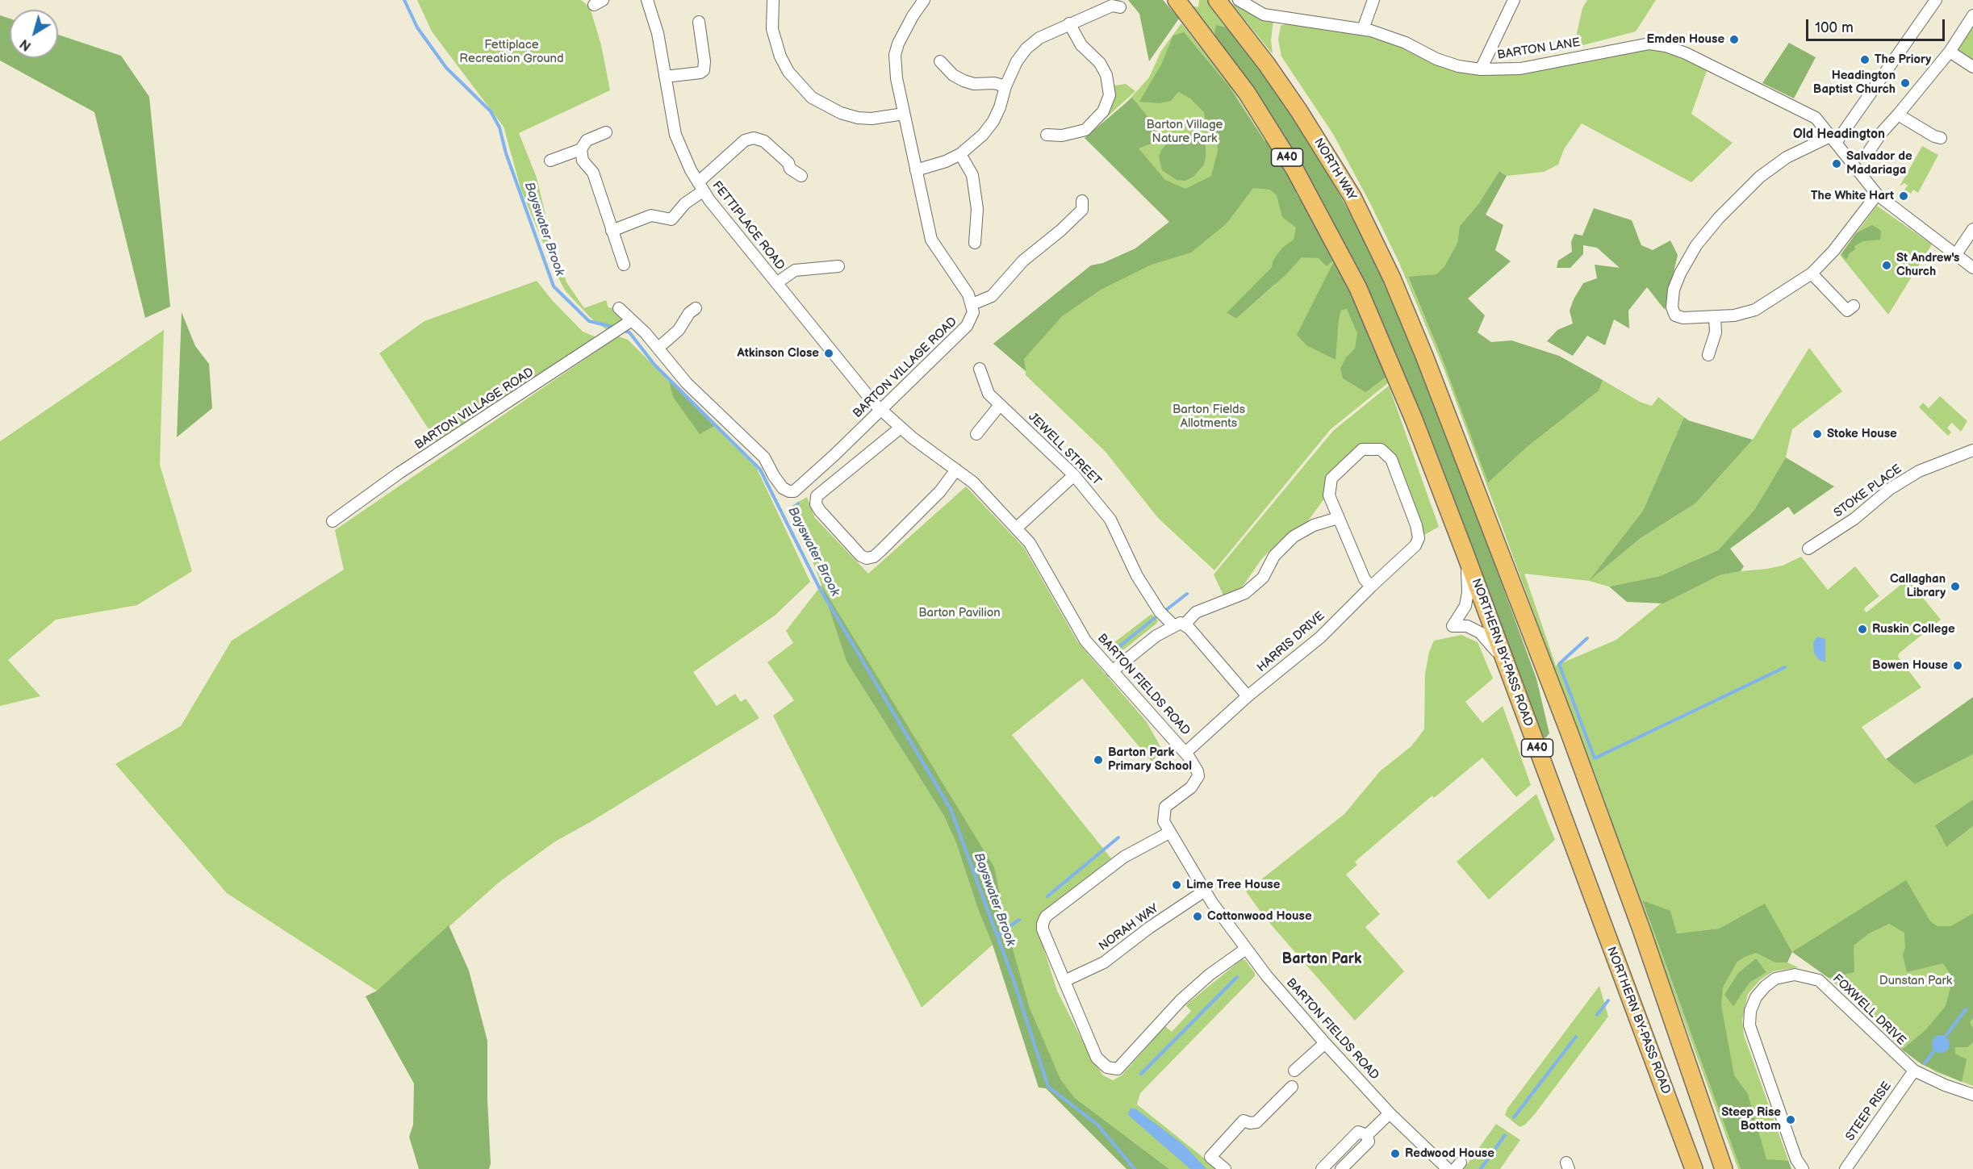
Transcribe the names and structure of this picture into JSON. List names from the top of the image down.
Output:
{
  "streets": {
    "highway": ["A40", "NORTH WAY", "NORTHERN BY-PASS ROAD"],
    "street": [
      "BARTON LANE",
      "FETTIPLACE ROAD",
      "BARTON VILLAGE ROAD",
      "JEWELL STREET",
      "STOKE PLACE",
      "HARRIS DRIVE",
      "BARTON FIELDS ROAD",
      "NORAH WAY",
      "FOXWELL DRIVE",
      "STEEP RISE"
    ]
  },
  "crossings": [
    ["FETTIPLACE ROAD", "BARTON VILLAGE ROAD"],
    ["FETTIPLACE ROAD", "BARTON FIELDS ROAD"],
    ["BARTON VILLAGE ROAD", "BARTON FIELDS ROAD"],
    ["JEWELL STREET", "HARRIS DRIVE"],
    ["HARRIS DRIVE", "BARTON FIELDS ROAD"],
    ["BARTON FIELDS ROAD", "NORAH WAY"],
    ["FOXWELL DRIVE", "STEEP RISE"]
  ],
  "districts": ["Old Headington", "Barton Park"],
  "water": ["Bayswater Brook"],
  "parks": [
    "Fettiplace Recreation Ground",
    "Barton Village Nature Park",
    "Barton Fields Allotments",
    "Barton Pavilion",
    "Dunstan Park"
  ],
  "places": [
    "Emden House",
    "The Priory",
    "Headington Baptist Church",
    "Salvador de Madariaga",
    "The White Hart",
    "St Andrew's Church",
    "Atkinson Close",
    "Stoke House",
    "Callaghan Library",
    "Ruskin College",
    "Bowen House",
    "Barton Park Primary School",
    "Lime Tree House",
    "Cottonwood House",
    "Steep Rise Bottom",
    "Redwood House"
  ],
  "scale_bar": "100 m",
  "north": "bottom left"
}
